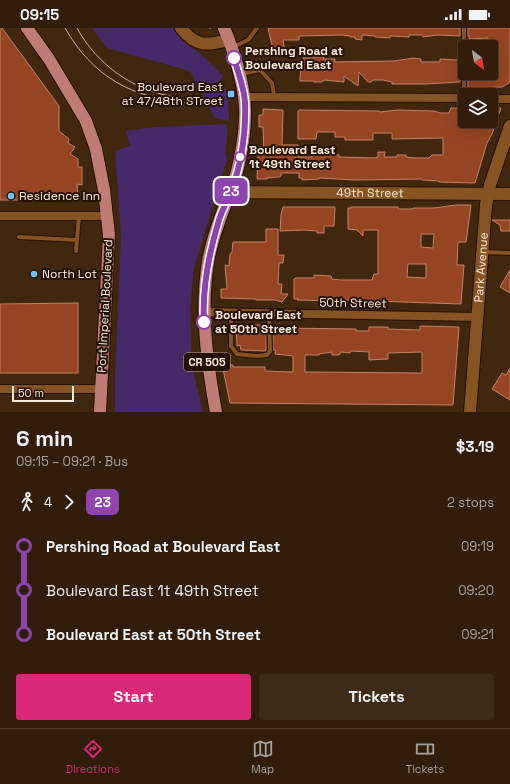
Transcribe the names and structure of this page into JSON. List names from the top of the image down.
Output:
{
  "streets": {
    "main road": ["Port Imperial Boulevard", "CR 505"],
    "street": ["49th Street", "Park Avenue", "50th Street"]
  },
  "crossings": [
    ["49th Street", "Park Avenue"],
    ["49th Street", "CR 505"],
    ["Park Avenue", "50th Street"],
    ["50th Street", "CR 505"]
  ],
  "places": {
    "other": [
      "Pershing Road at Boulevard East",
      "Boulevard East 1t 49th Street",
      "Residence Inn",
      "North Lot",
      "Boulevard East at 50th Street"
    ],
    "transit": ["Boulevard East at 47/48th STreet"]
  },
  "lines": ["bus line 23"],
  "scale_bar": "50 m",
  "north": "bottom right",
  "page": {
    "status": "09:15",
    "on_map": "23",
    "scale": "50 m",
    "heading": ["6 min", "09:15 – 09:21 · Bus", "$3.19"],
    "legs": ["4", "23", "2 stops"],
    "list": [
      {
        "name": "Pershing Road at Boulevard East",
        "value": "09:19"
      },
      {
        "name": "Boulevard East 1t 49th Street",
        "value": "09:20"
      },
      {
        "name": "Boulevard East at 50th Street",
        "value": "09:21"
      }
    ],
    "buttons": ["Start", "Tickets"],
    "tabs": ["Directions", "Map", "Tickets"]
  }
}
